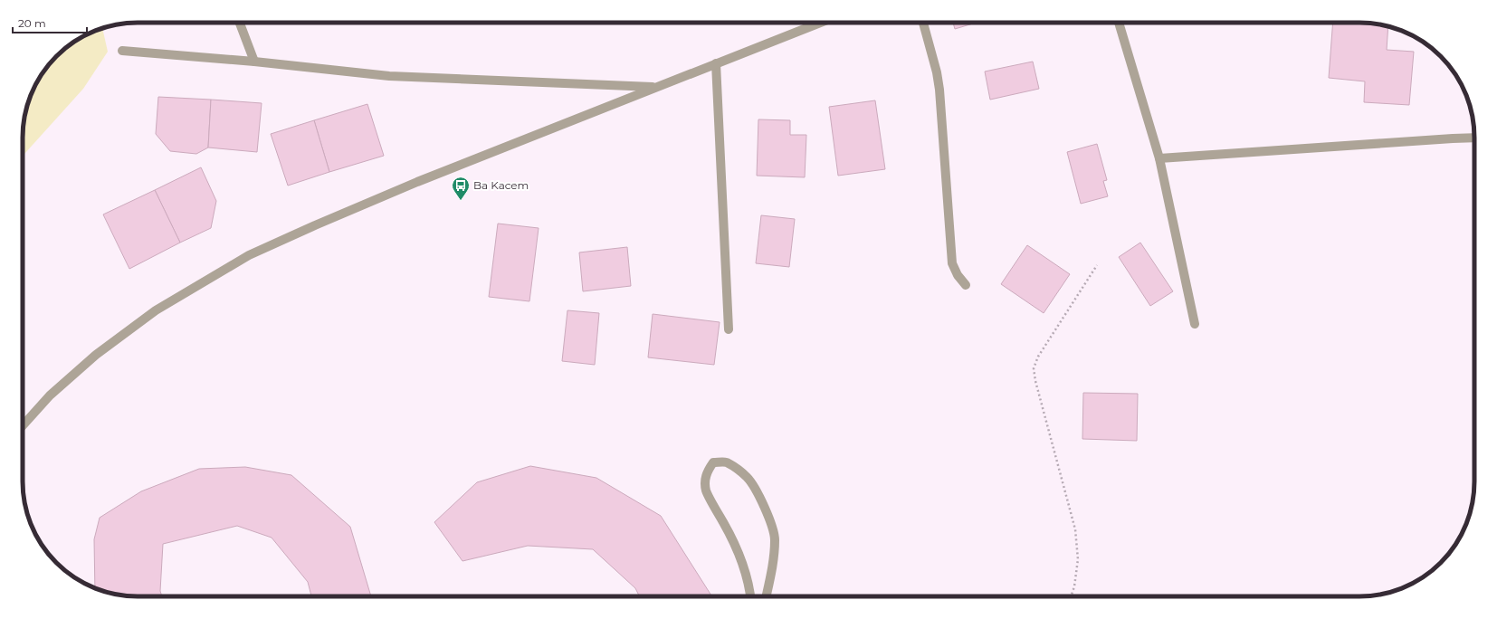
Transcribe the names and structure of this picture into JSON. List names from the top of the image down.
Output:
{
  "places": {
    "bus stop": ["Ba Kacem"]
  },
  "scale_bar": "20 m"
}
